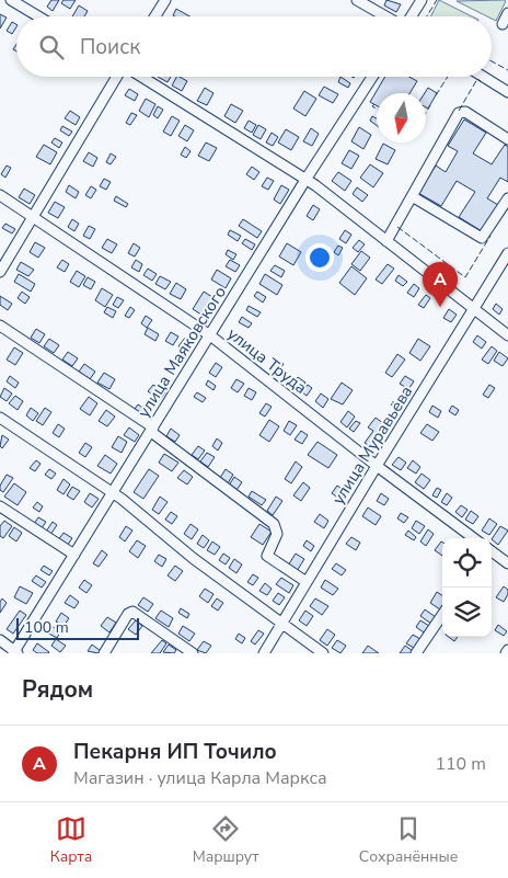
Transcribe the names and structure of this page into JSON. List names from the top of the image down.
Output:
{
  "streets": {
    "street": ["улица Маяковского", "улица Труда", "улица Муравьёва"]
  },
  "crossings": [
    ["улица Маяковского", "улица Труда"],
    ["улица Труда", "улица Муравьёва"]
  ],
  "scale_bar": "100 m",
  "north": "bottom",
  "page": {
    "search": "Поиск",
    "pins": "A",
    "scale": "100 m",
    "heading": "Рядом",
    "list": [
      {
        "mark": "A",
        "name": "Пекарня ИП Точило",
        "note": "Магазин · улица Карла Маркса",
        "value": "110 m"
      }
    ],
    "nav": ["Карта", "Маршрут", "Сохранённые"]
  }
}
